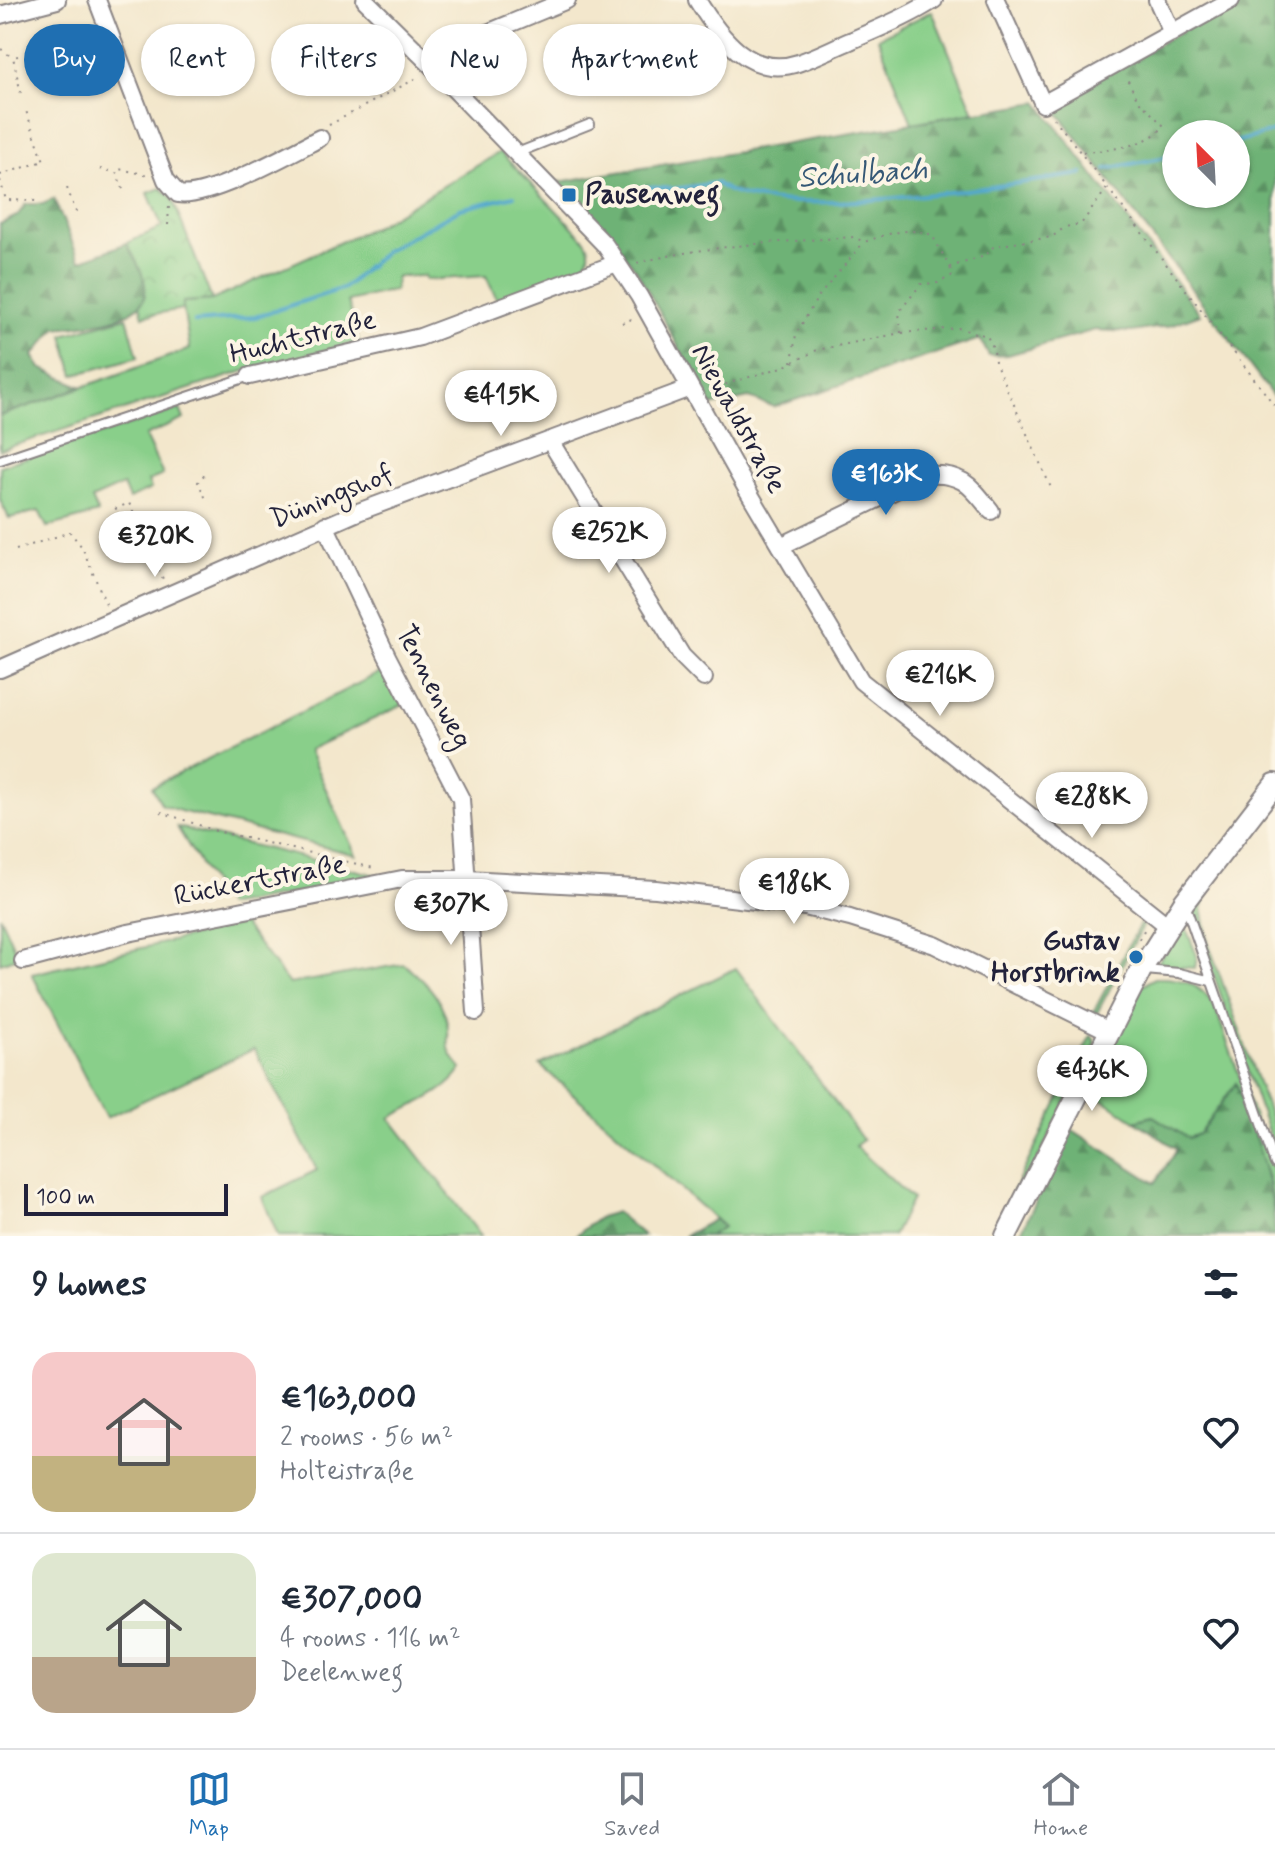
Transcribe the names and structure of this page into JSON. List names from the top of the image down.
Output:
{
  "streets": {
    "street": [
      "Huchtstraße",
      "Niewaldstraße",
      "Düningshof",
      "Tennenweg",
      "Rückertstraße"
    ]
  },
  "crossings": [
    ["Huchtstraße", "Niewaldstraße"],
    ["Niewaldstraße", "Düningshof"],
    ["Düningshof", "Tennenweg"],
    ["Tennenweg", "Rückertstraße"]
  ],
  "water": ["Schulbach"],
  "places": {
    "transit": ["Pausenweg"],
    "other": ["Gustav Horstbrink"]
  },
  "scale_bar": "100 m",
  "north": "top left",
  "page": {
    "chip": [
      "Buy",
      "Rent",
      "Filters",
      "New",
      "Apartment"
    ],
    "price": [
      "€415K",
      "€163K",
      "€252K",
      "€320K",
      "€216K",
      "€288K",
      "€186K",
      "€307K",
      "€436K"
    ],
    "scale": "100 m",
    "heading": "9 homes",
    "list": [
      {
        "name": "€163,000",
        "note": "2 rooms · 56 m² · Holteistraße"
      },
      {
        "name": "€307,000",
        "note": "4 rooms · 116 m² · Deelenweg"
      }
    ],
    "tabs": ["Map", "Saved", "Home"]
  }
}
